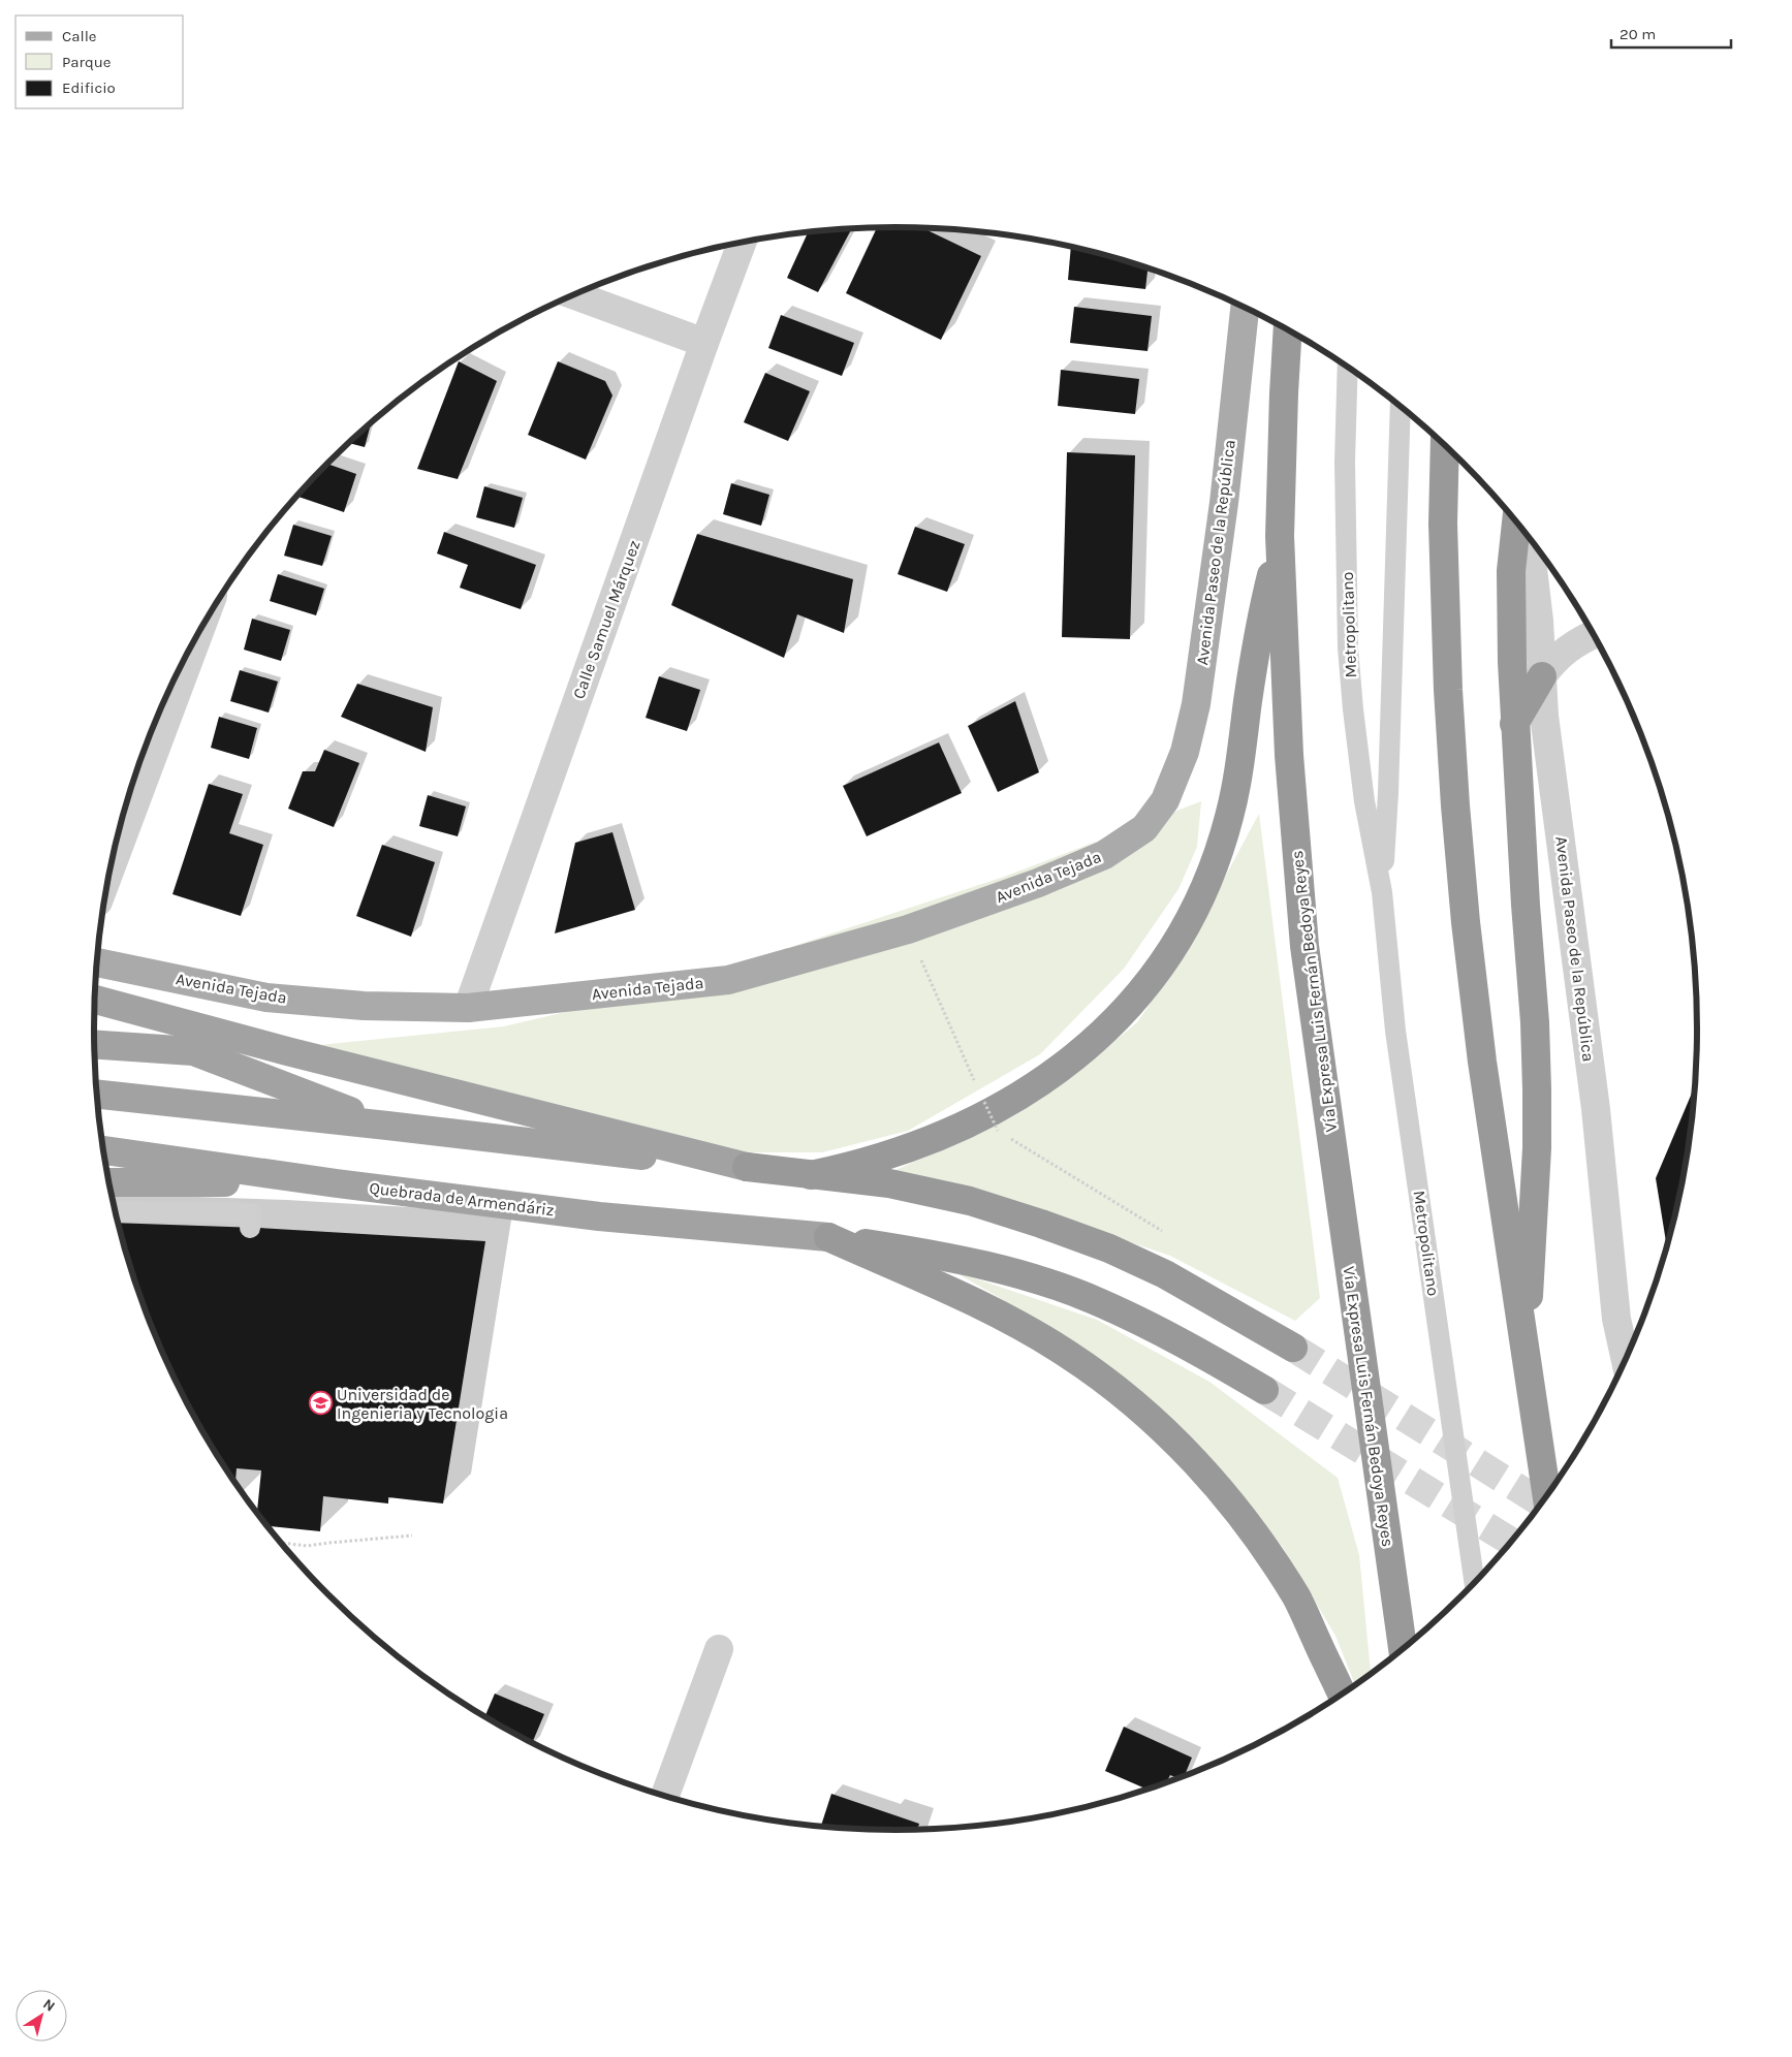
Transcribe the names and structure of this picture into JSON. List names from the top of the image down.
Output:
{
  "streets": {
    "highway": ["Vía Expresa Luis Fernán Bedoya Reyes", "Quebrada de Armendáriz"],
    "main road": ["Avenida Paseo de la República", "Avenida Tejada"],
    "street": ["Calle Samuel Márquez"],
    "lane": ["Metropolitano"]
  },
  "crossings": [
    ["Avenida Paseo de la República", "Avenida Tejada"],
    ["Calle Samuel Márquez", "Avenida Tejada"]
  ],
  "places": {
    "school or university": ["Universidad de Ingenieria y Tecnologia"]
  },
  "legend": ["Calle", "Parque", "Edificio"],
  "scale_bar": "20 m",
  "north": "top right"
}
